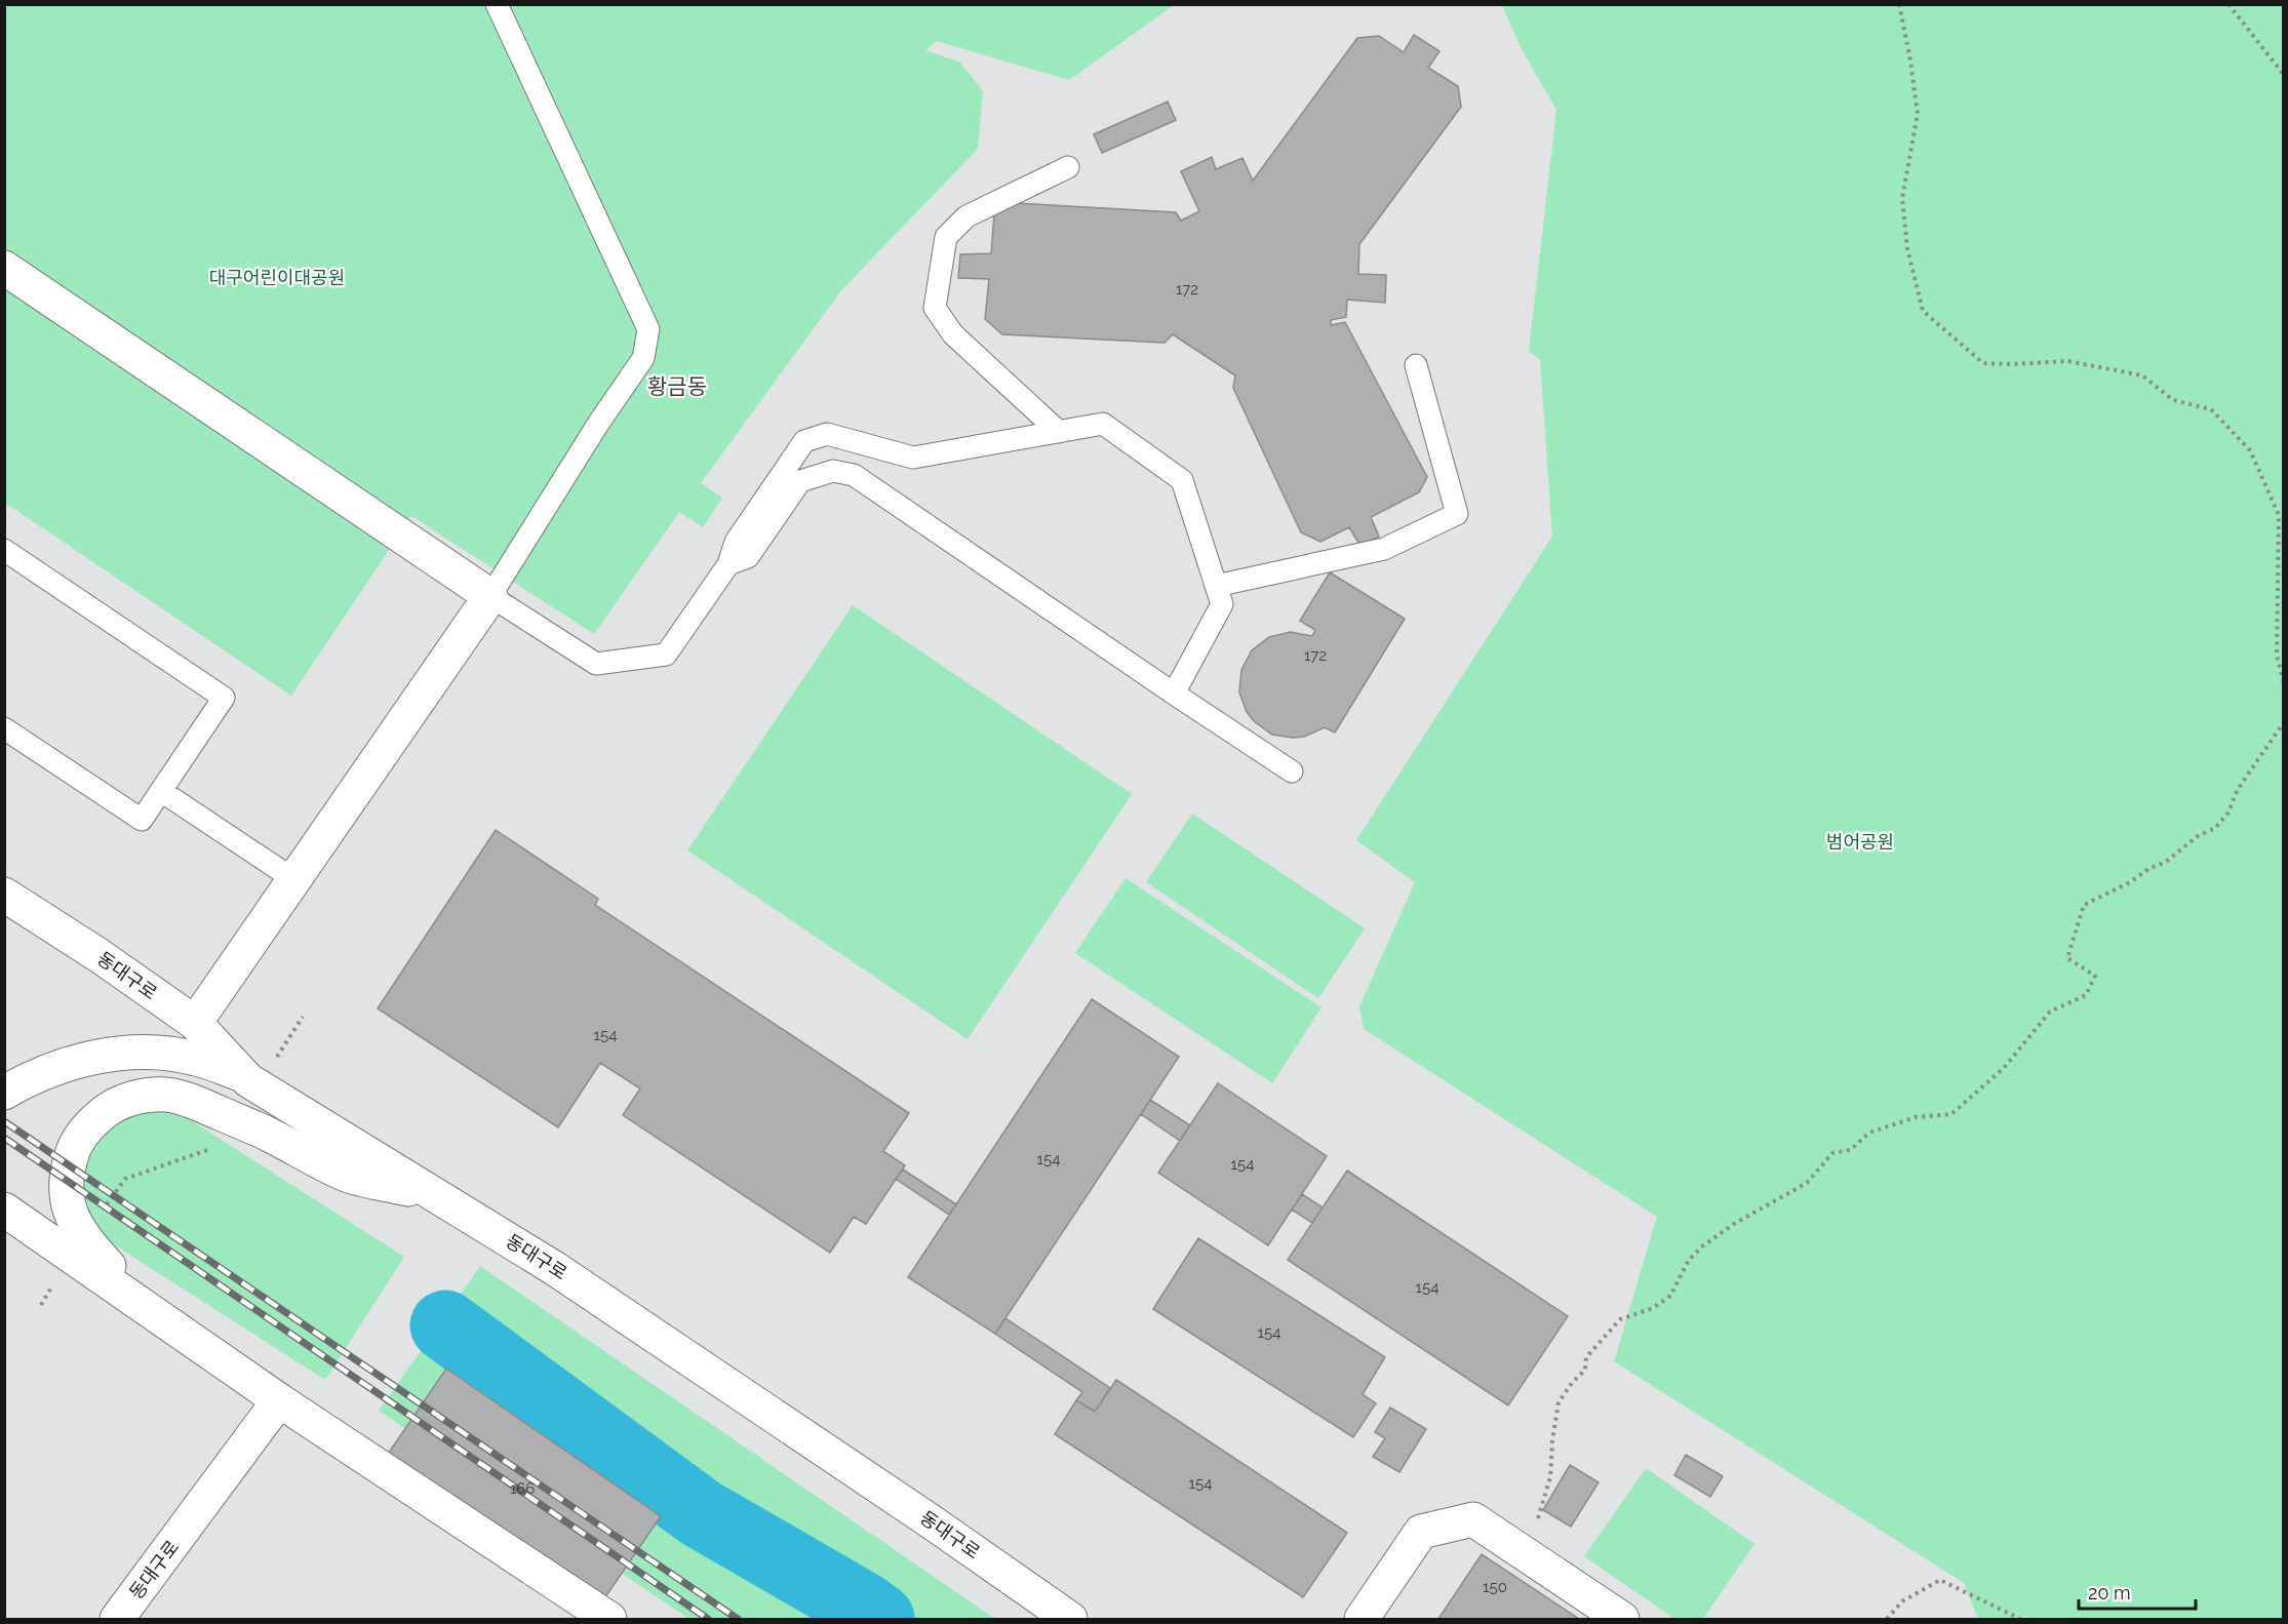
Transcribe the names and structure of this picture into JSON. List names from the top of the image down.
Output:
{
  "streets": {
    "main road": ["동대구로"]
  },
  "districts": ["황금동"],
  "parks": ["대구어린이대공원", "범어공원"],
  "house_numbers": [
    "172",
    "172",
    "154",
    "154",
    "154",
    "154",
    "154",
    "154",
    "166",
    "150"
  ],
  "scale_bar": "20 m"
}
